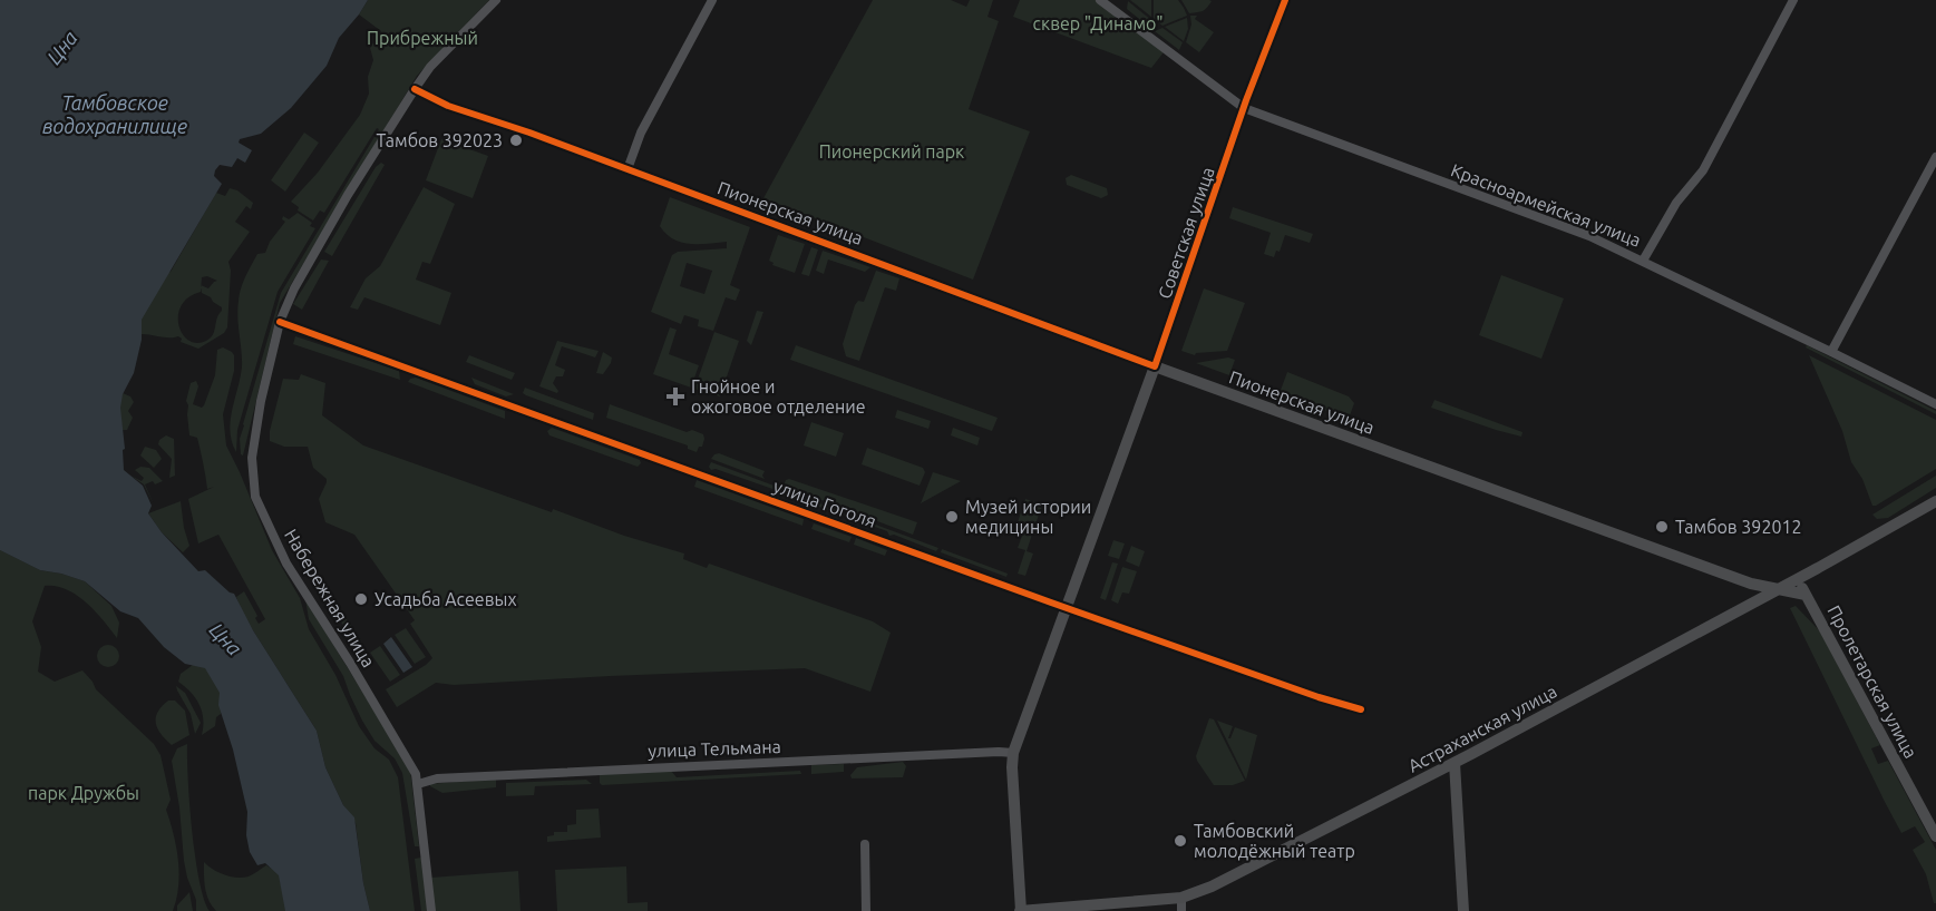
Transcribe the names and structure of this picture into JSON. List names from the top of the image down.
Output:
{
  "streets": {
    "main road": [
      "Пионерская улица",
      "Советская улица",
      "Пролетарская улица",
      "Астраханская улица"
    ],
    "street": [
      "Красноармейская улица",
      "улица Гоголя",
      "Набережная улица",
      "улица Тельмана"
    ]
  },
  "crossings": [
    ["Красноармейская улица", "Советская улица"],
    ["Пионерская улица", "Советская улица"],
    ["Пионерская улица", "Набережная улица"],
    ["Пионерская улица", "Пролетарская улица"],
    ["Пионерская улица", "Астраханская улица"],
    ["Советская улица", "улица Гоголя"],
    ["Советская улица", "Астраханская улица"],
    ["Советская улица", "улица Тельмана"],
    ["улица Гоголя", "Набережная улица"],
    ["Набережная улица", "улица Тельмана"],
    ["Пролетарская улица", "Астраханская улица"]
  ],
  "water": ["Цна", "Тамбовское водохранилище"],
  "parks": [
    "сквер \"Динамо\"",
    "Прибрежный",
    "Пионерский парк",
    "парк Дружбы"
  ],
  "places": {
    "other": [
      "Тамбов 392023",
      "Музей истории медицины",
      "Тамбов 392012",
      "Усадьба Асеевых",
      "Тамбовский молодёжный театр"
    ],
    "health": ["Гнойное и ожоговое отделение"]
  }
}
